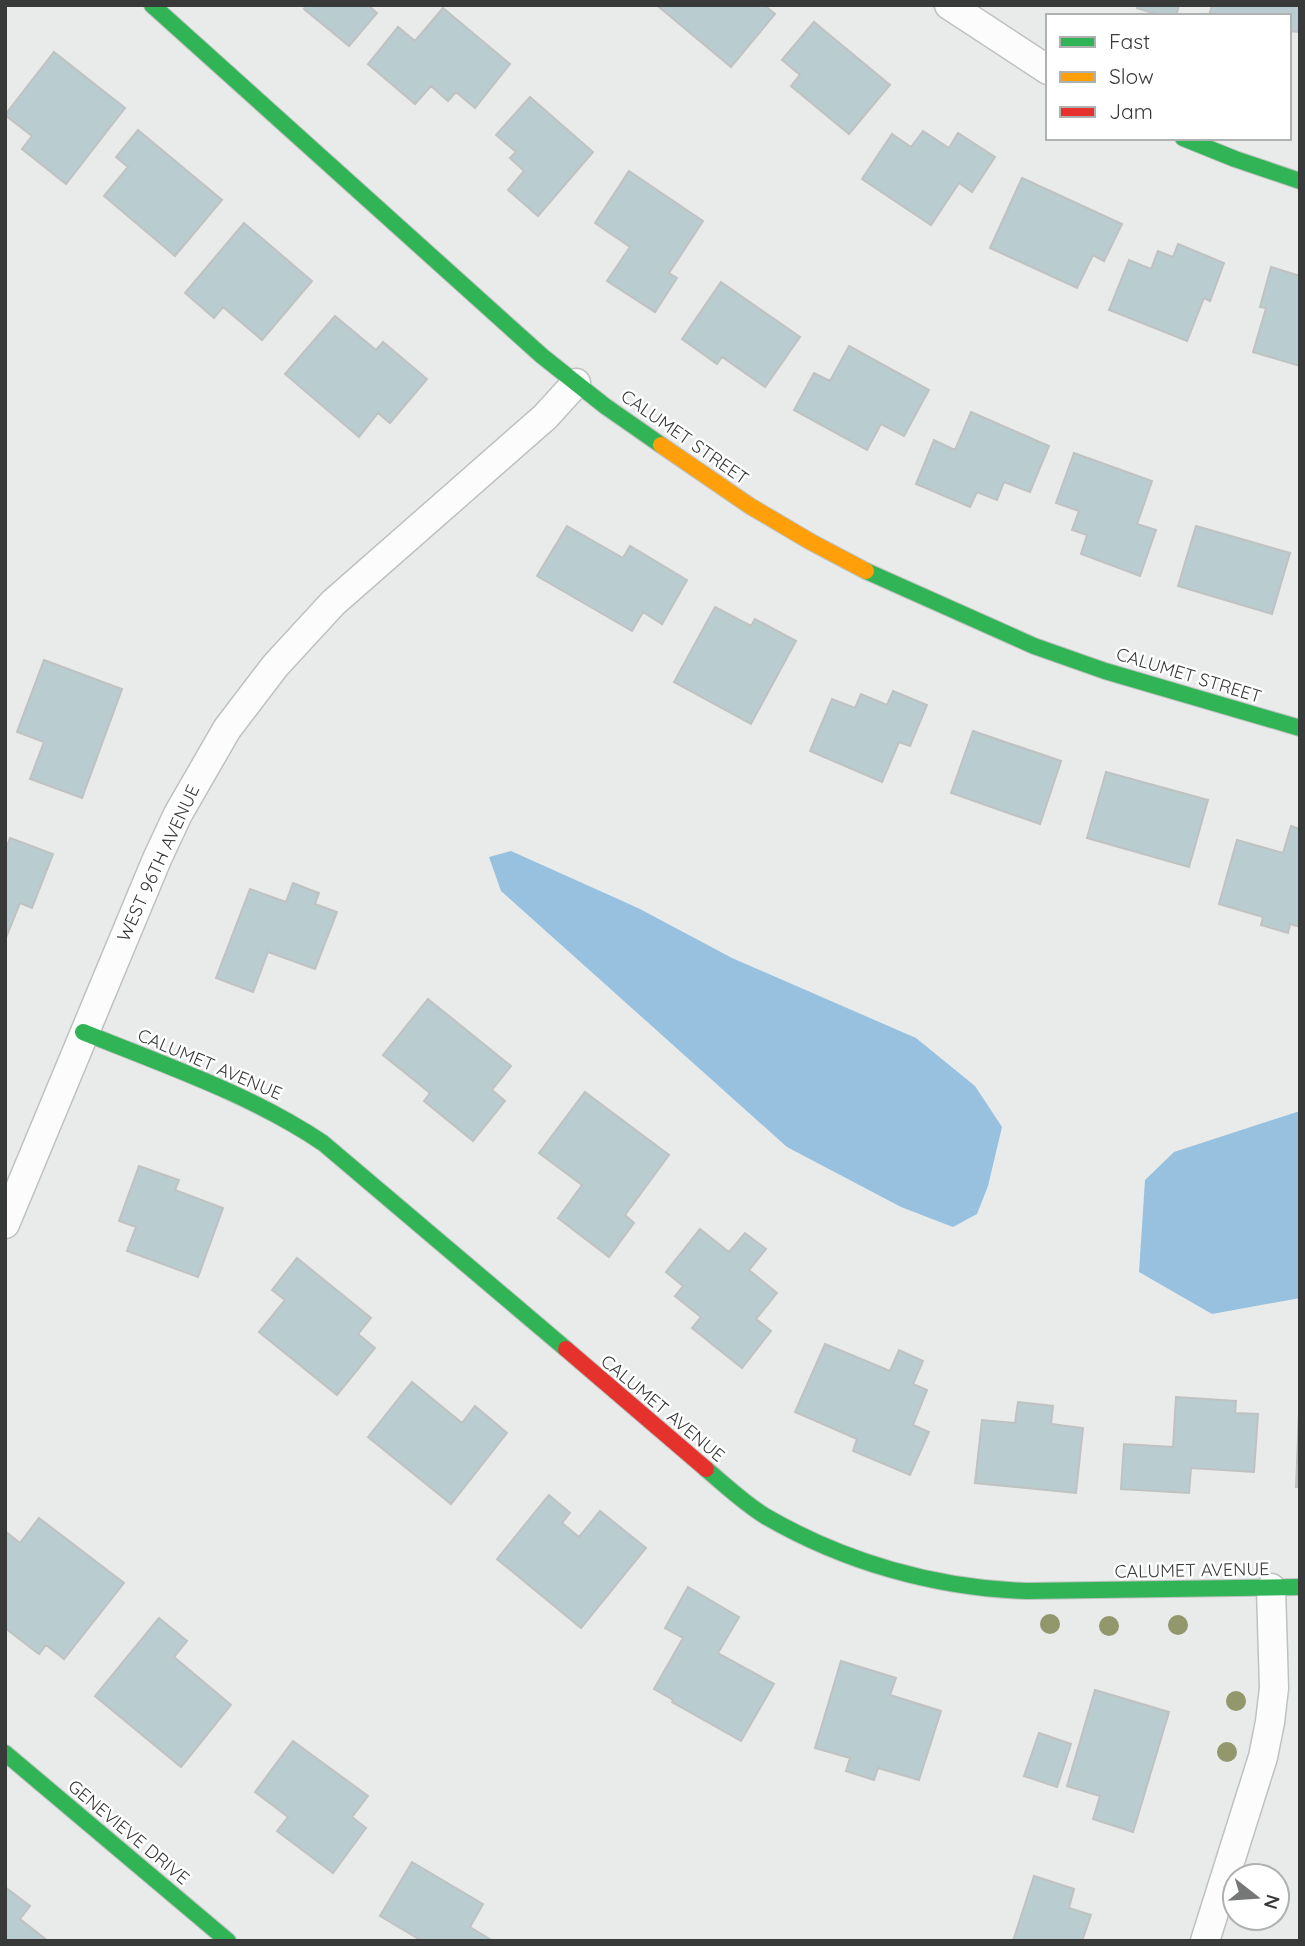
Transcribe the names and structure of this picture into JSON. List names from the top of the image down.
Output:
{
  "streets": {
    "street": [
      "CALUMET STREET",
      "WEST 96TH AVENUE",
      "CALUMET AVENUE",
      "GENEVIEVE DRIVE"
    ]
  },
  "crossings": [
    ["CALUMET STREET", "WEST 96TH AVENUE"],
    ["WEST 96TH AVENUE", "CALUMET AVENUE"]
  ],
  "legend": ["Fast", "Slow", "Jam"],
  "north": "right"
}
